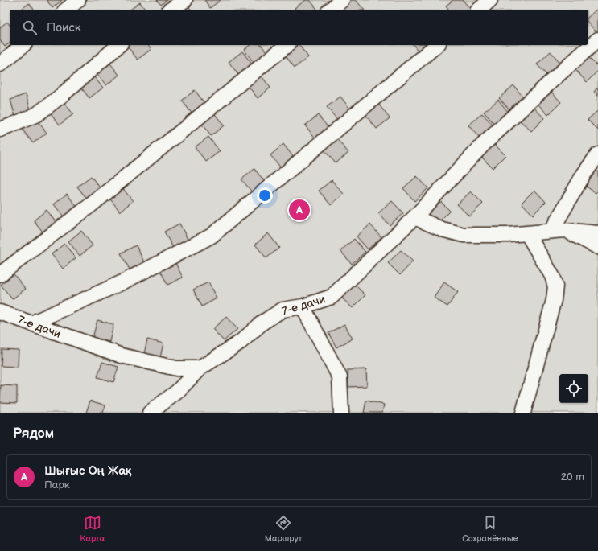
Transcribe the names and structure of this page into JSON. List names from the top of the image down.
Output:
{
  "streets": {
    "lane": ["7-е дачи"]
  },
  "page": {
    "search": "Поиск",
    "pins": "A",
    "heading": "Рядом",
    "list": [
      {
        "mark": "A",
        "name": "Шығыс Оң Жақ",
        "note": "Парк",
        "value": "20 m"
      }
    ],
    "nav": ["Карта", "Маршрут", "Сохранённые"]
  }
}
